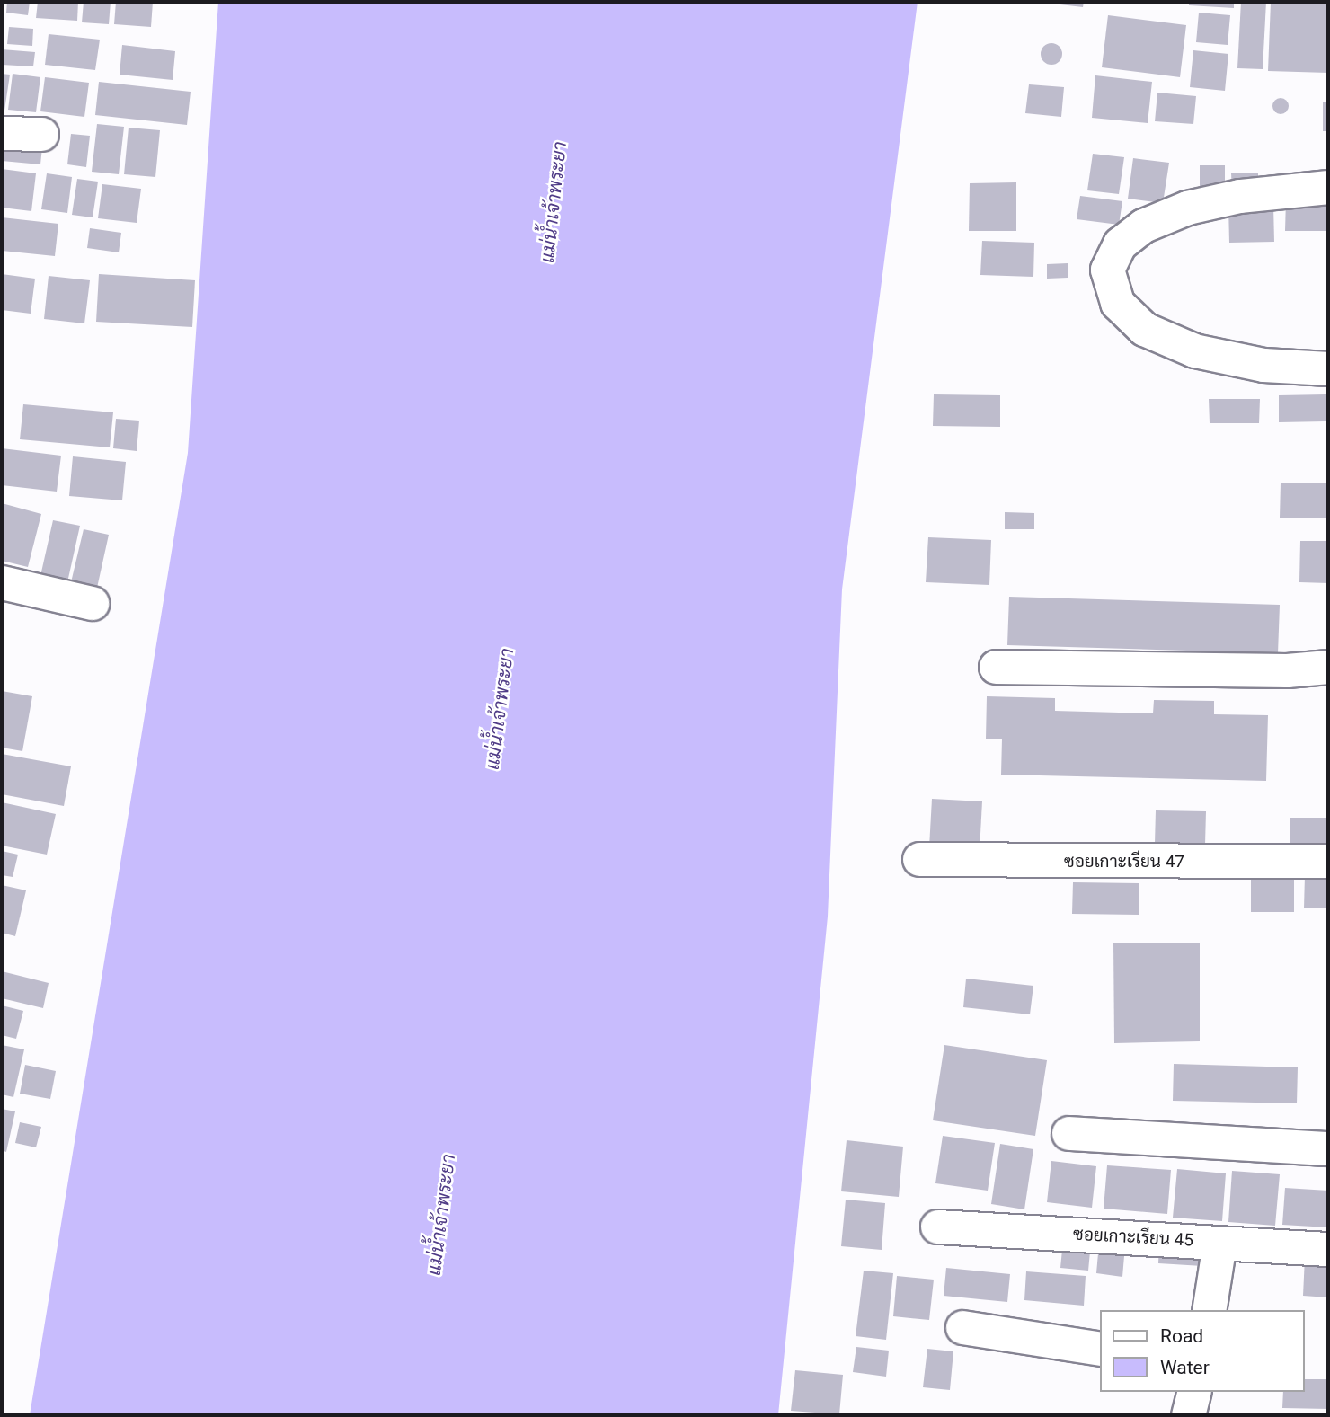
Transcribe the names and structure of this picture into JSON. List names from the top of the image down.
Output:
{
  "streets": {
    "street": ["ซอยเกาะเรียน 47", "ซอยเกาะเรียน 45"]
  },
  "water": ["แม่น้ำเจ้าพระยา"],
  "legend": ["Road", "Water"]
}
